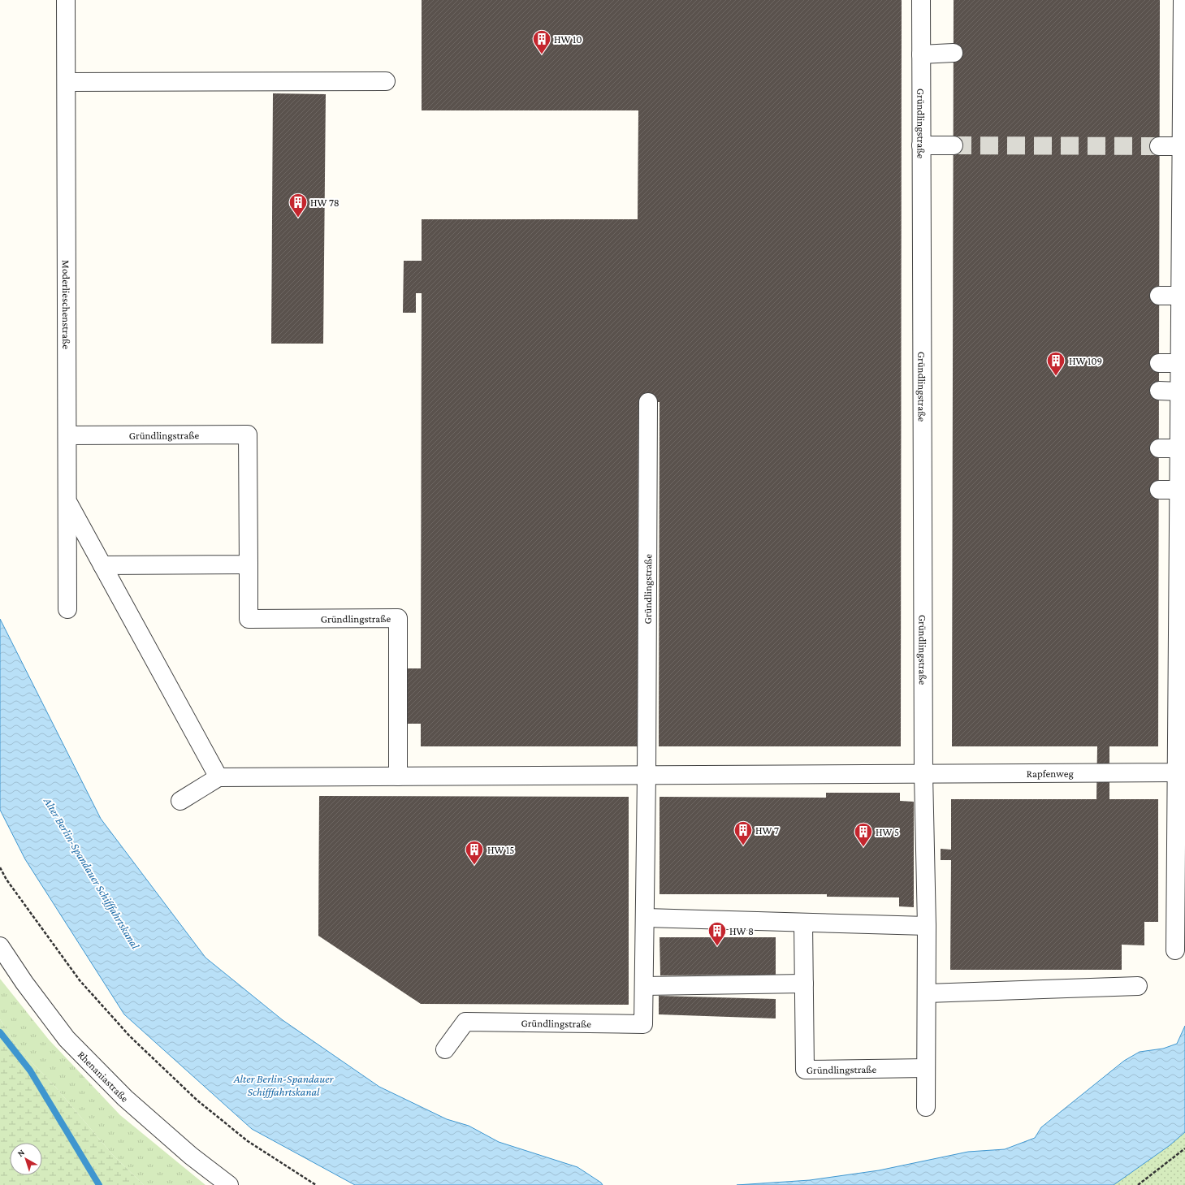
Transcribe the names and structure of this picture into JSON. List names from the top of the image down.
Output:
{
  "streets": {
    "street": [
      "Gründlingstraße",
      "Moderlieschenstraße",
      "Rapfenweg",
      "Rhenaniastraße"
    ]
  },
  "crossings": [
    ["Gründlingstraße", "Moderlieschenstraße"],
    ["Gründlingstraße", "Rapfenweg"]
  ],
  "water": ["Alter Berlin-Spandauer Schifffahrtskanal"],
  "places": {
    "building": [
      "HW 10",
      "HW 78",
      "HW 109",
      "HW 7",
      "HW 5",
      "HW 15",
      "HW 8"
    ]
  },
  "north": "top left"
}
